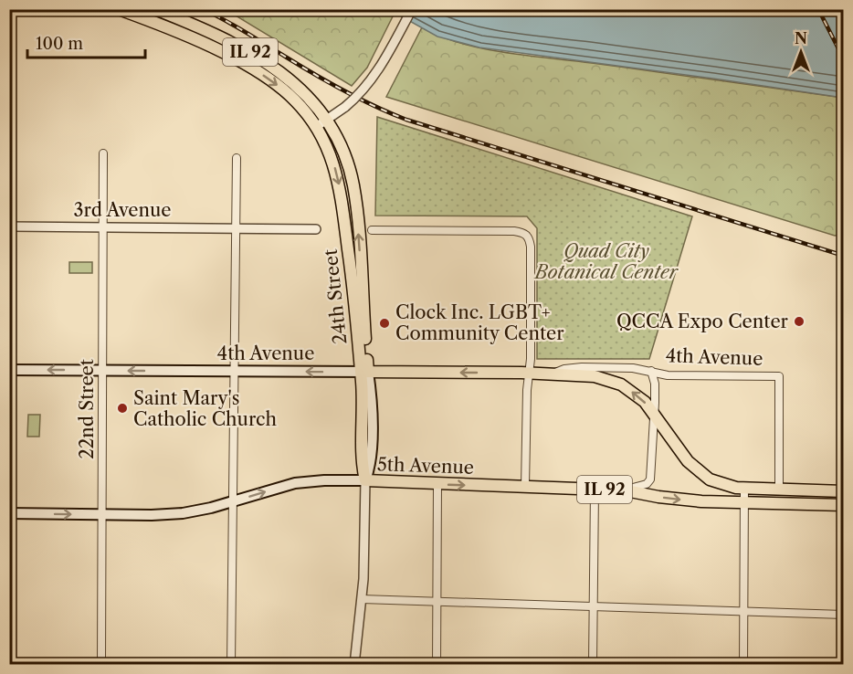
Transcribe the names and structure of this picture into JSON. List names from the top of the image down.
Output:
{
  "streets": {
    "main road": [
      "IL 92",
      "24th Street",
      "4th Avenue",
      "5th Avenue"
    ],
    "street": ["3rd Avenue", "22nd Street"]
  },
  "crossings": [
    ["IL 92", "24th Street"],
    ["3rd Avenue", "22nd Street"],
    ["24th Street", "4th Avenue"],
    ["24th Street", "5th Avenue"],
    ["4th Avenue", "22nd Street"],
    ["22nd Street", "5th Avenue"]
  ],
  "one_way": ["4th Avenue", "5th Avenue"],
  "parks": ["Quad City Botanical Center"],
  "places": ["QCCA Expo Center", "Clock Inc. LGBT+ Community Center", "Saint Mary's Catholic Church"],
  "scale_bar": "100 m",
  "north": "top"
}
